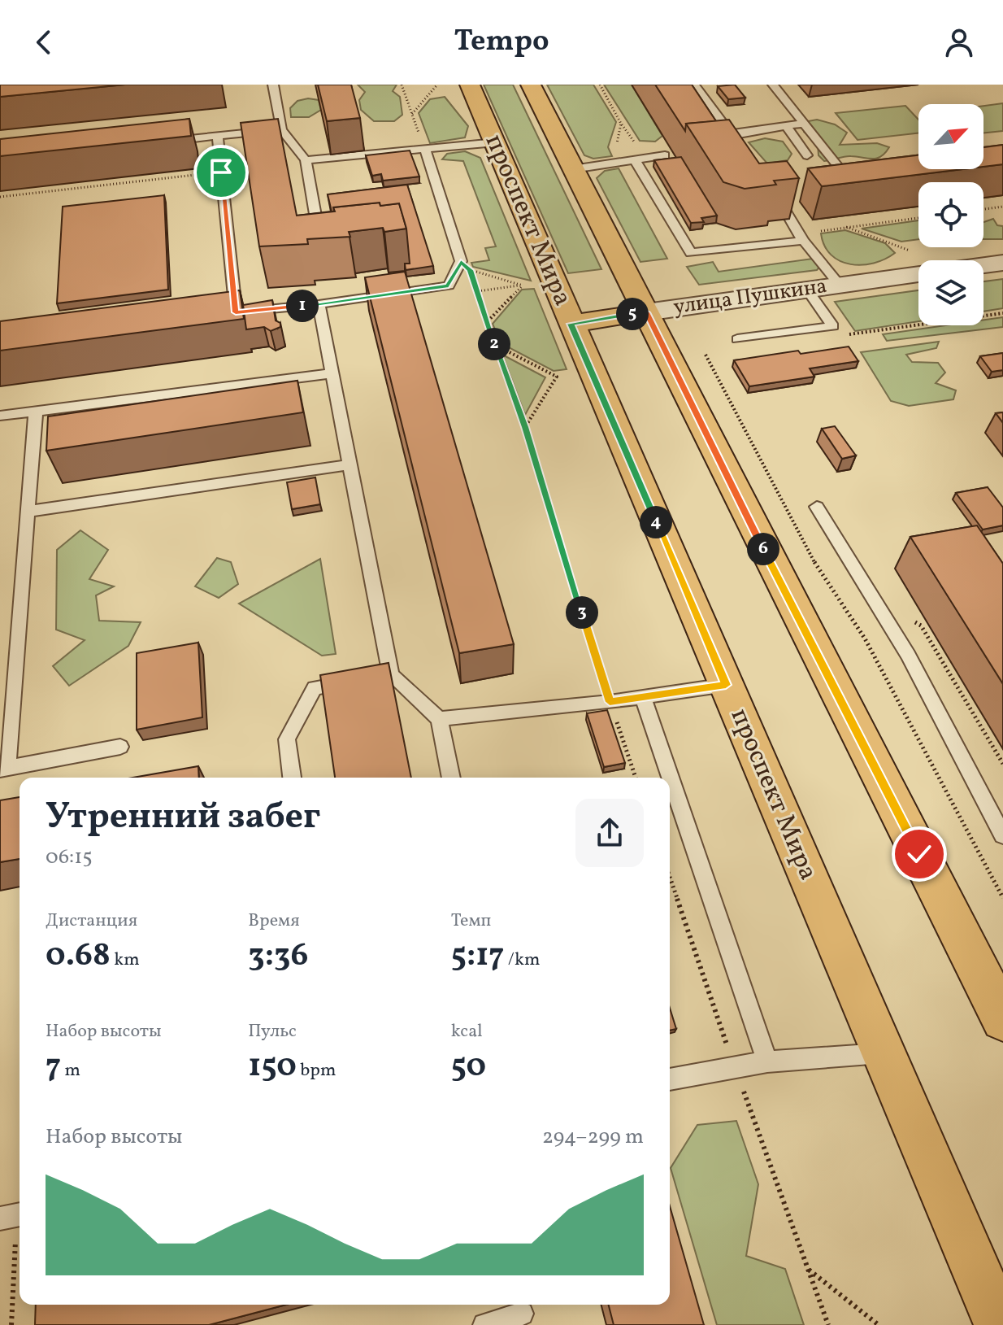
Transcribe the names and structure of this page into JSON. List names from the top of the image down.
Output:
{
  "streets": {
    "main road": ["проспект Мира", "улица Пушкина"]
  },
  "crossings": [
    ["проспект Мира", "улица Пушкина"]
  ],
  "north": "top right",
  "page": {
    "header": "Tempo",
    "pins": [
      "1",
      "5",
      "2",
      "4",
      "6",
      "3"
    ],
    "heading": ["Утренний забег", "06:15"],
    "stats": [
      ["Дистанция", "0.68 km"],
      ["Время", "3:36"],
      ["Темп", "5:17 /km"],
      ["Набор высоты", "7 m"],
      ["Пульс", "150 bpm"],
      ["kcal", "50"]
    ],
    "chart": ["Набор высоты", "294–299 m"]
  }
}
